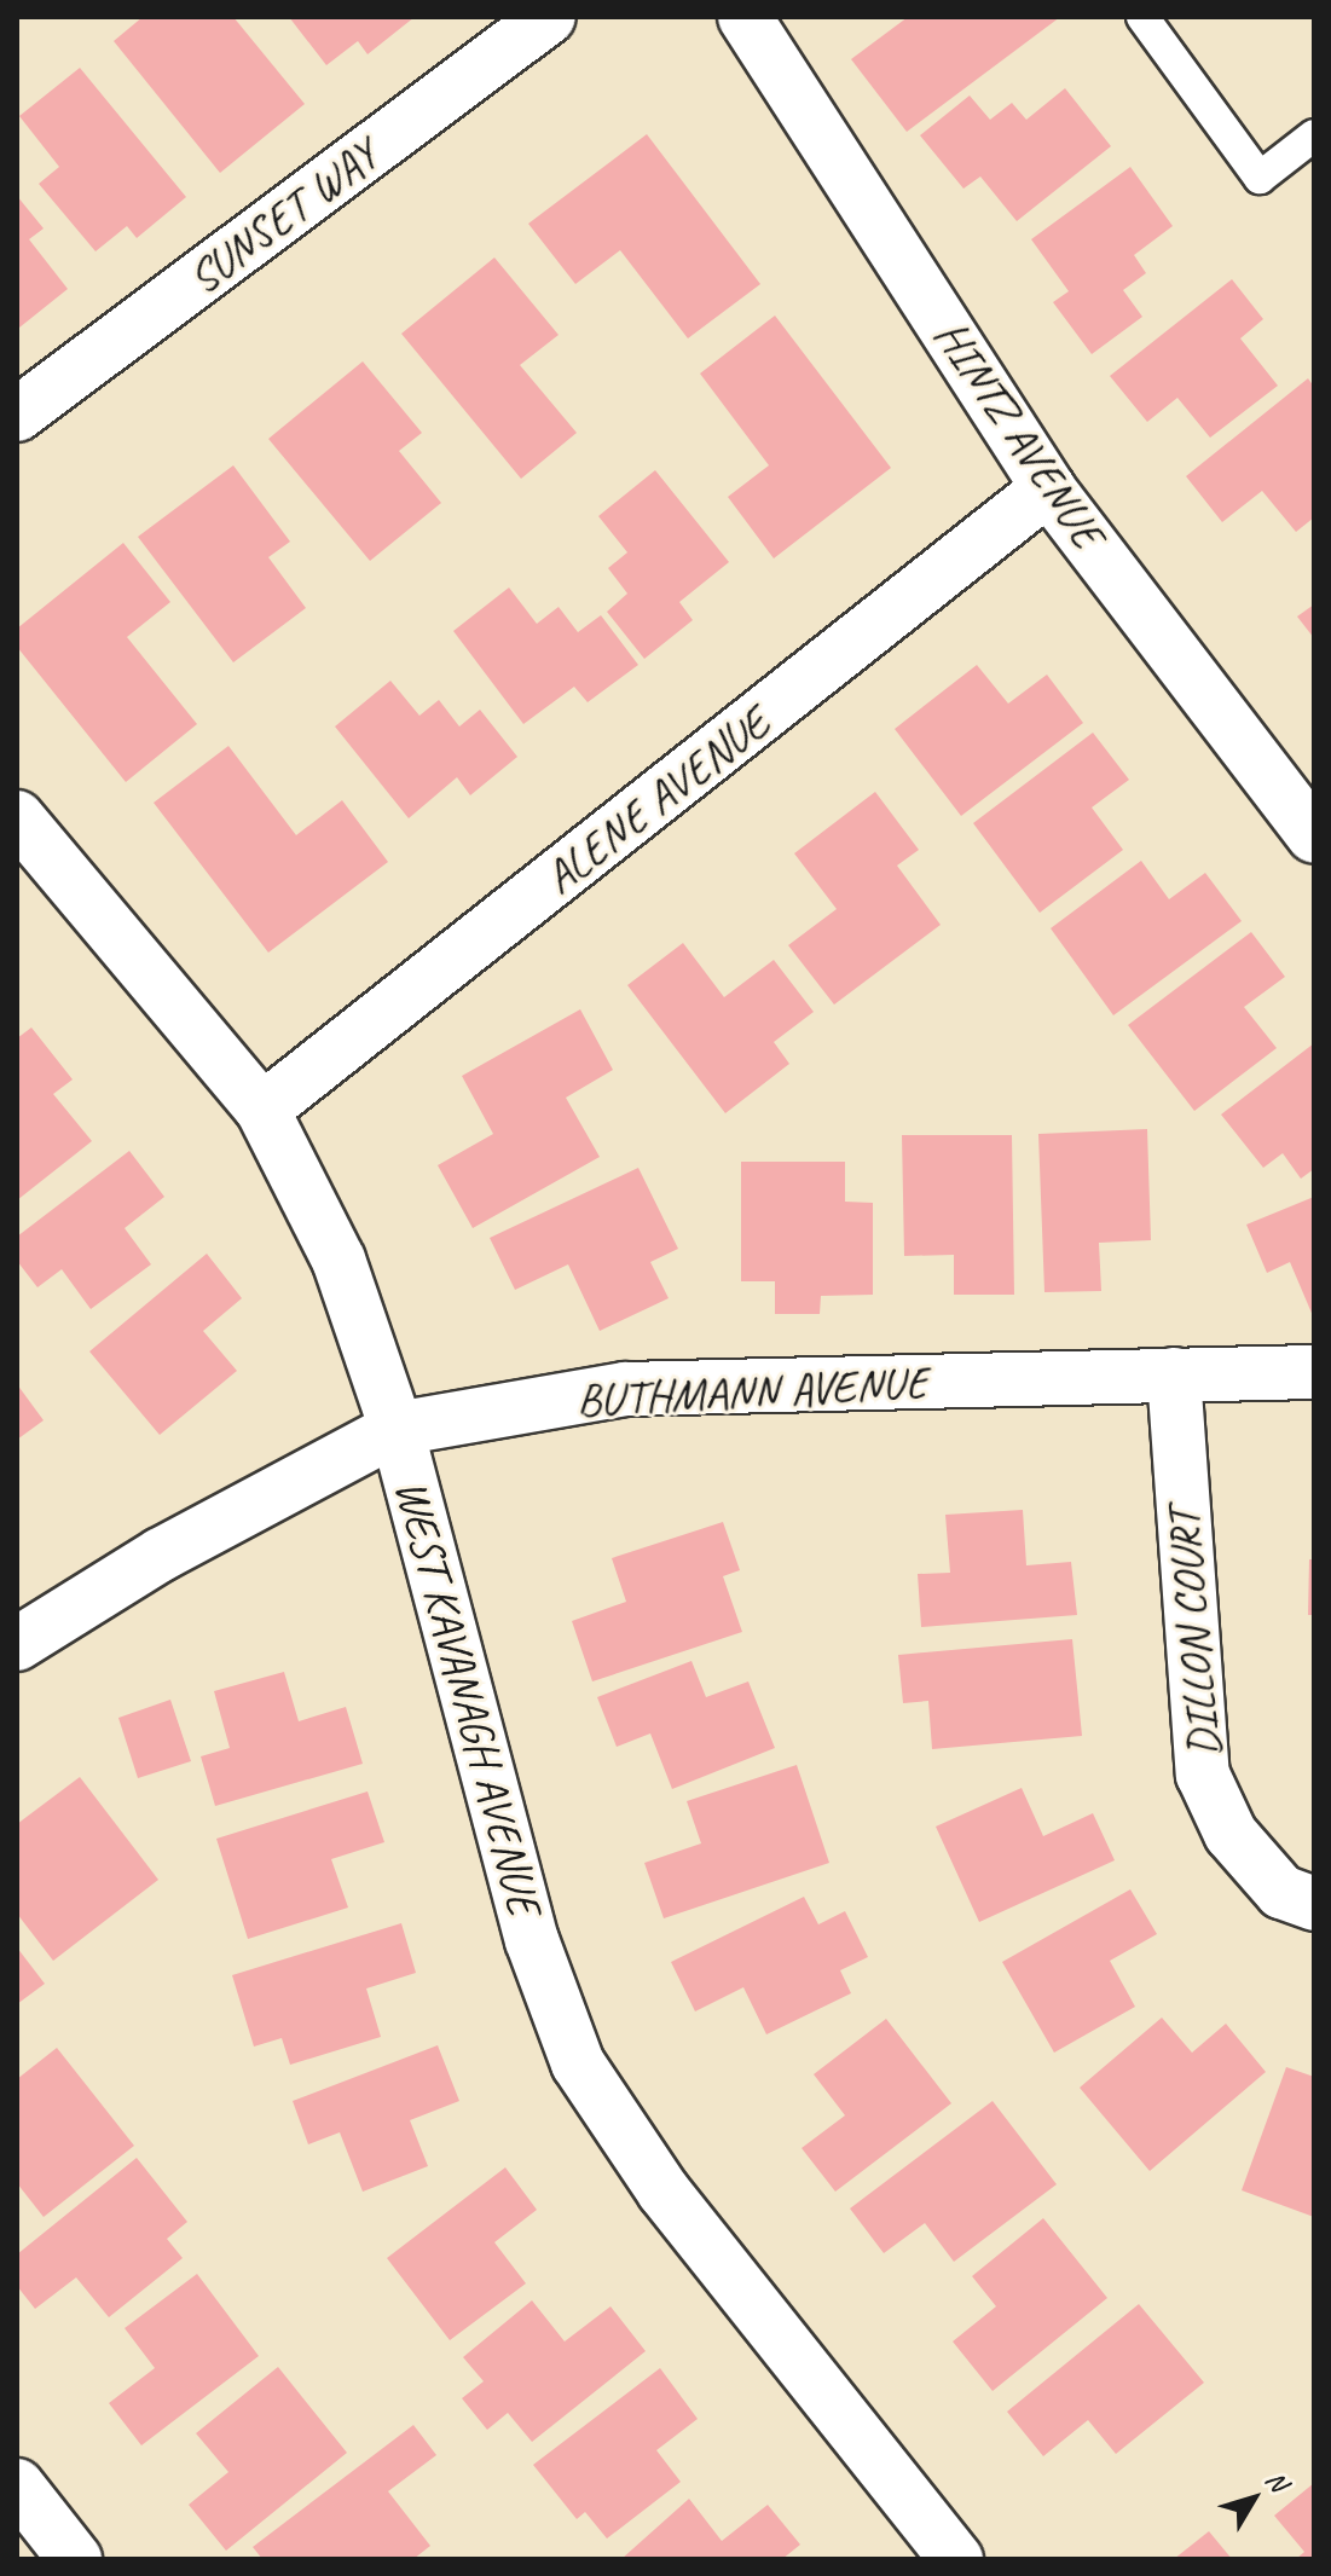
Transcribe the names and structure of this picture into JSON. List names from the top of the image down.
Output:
{
  "streets": {
    "street": [
      "SUNSET WAY",
      "HINTZ AVENUE",
      "ALENE AVENUE",
      "BUTHMANN AVENUE",
      "DILLON COURT",
      "WEST KAVANAGH AVENUE"
    ]
  },
  "crossings": [
    ["HINTZ AVENUE", "ALENE AVENUE"],
    ["ALENE AVENUE", "WEST KAVANAGH AVENUE"],
    ["BUTHMANN AVENUE", "DILLON COURT"],
    ["BUTHMANN AVENUE", "WEST KAVANAGH AVENUE"]
  ],
  "north": "top right"
}
